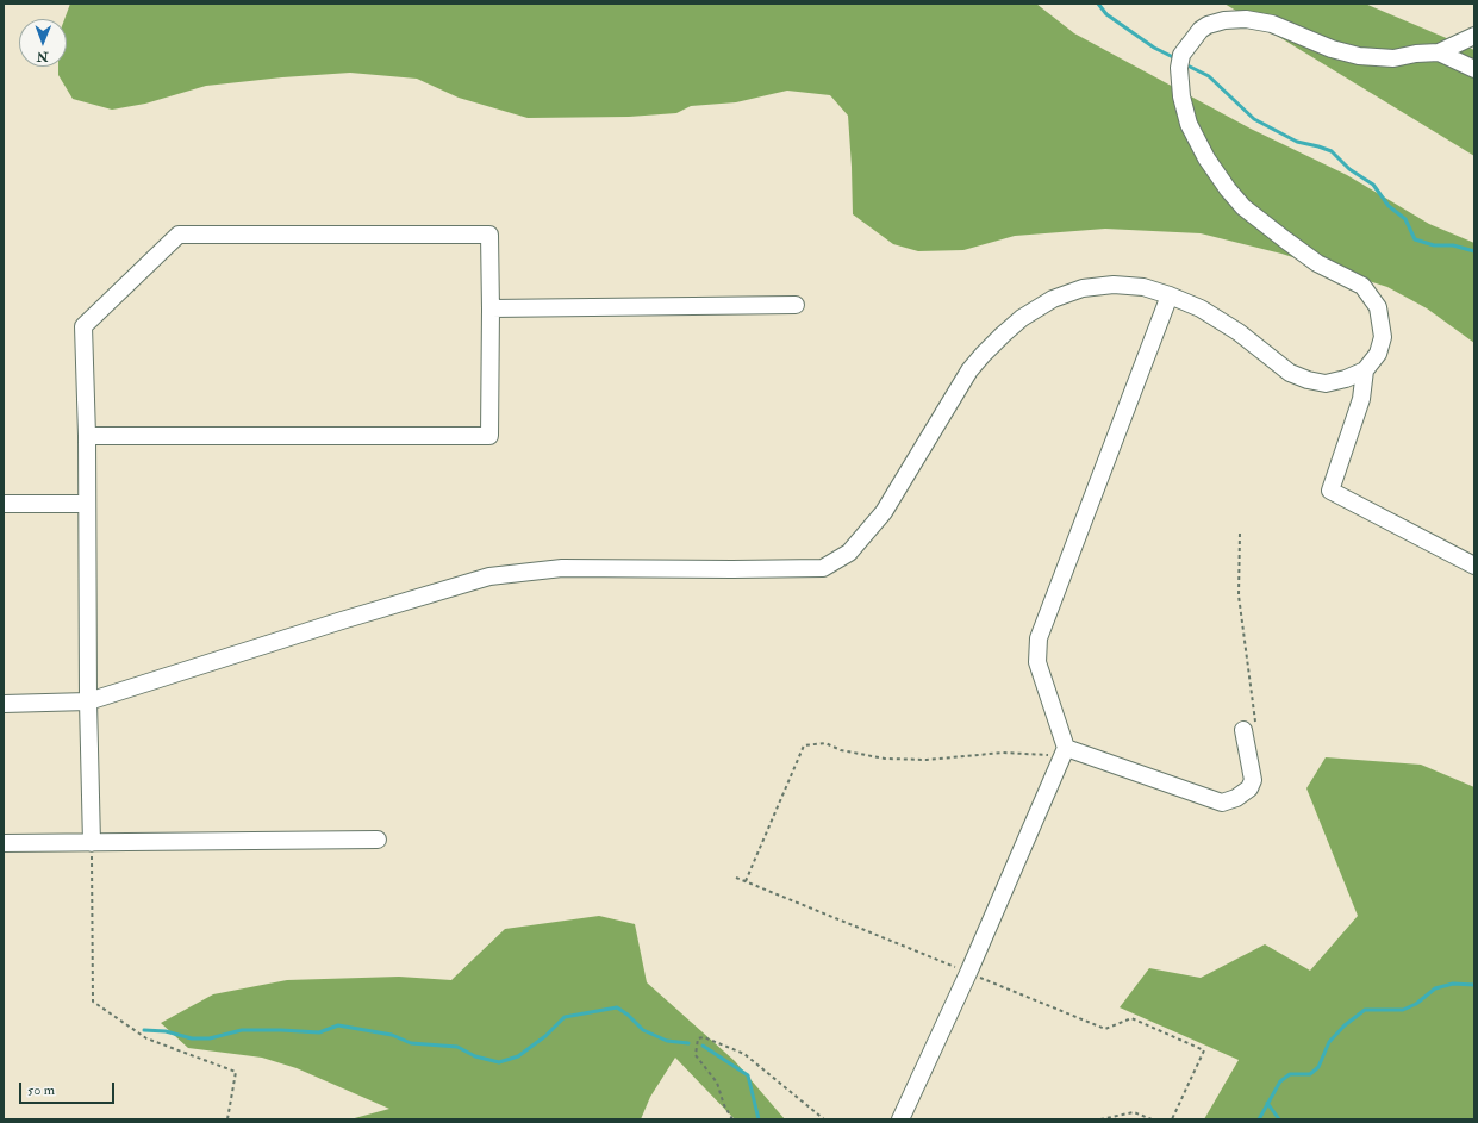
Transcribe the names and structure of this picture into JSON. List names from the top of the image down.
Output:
{
  "scale_bar": "50 m",
  "north": "bottom"
}
